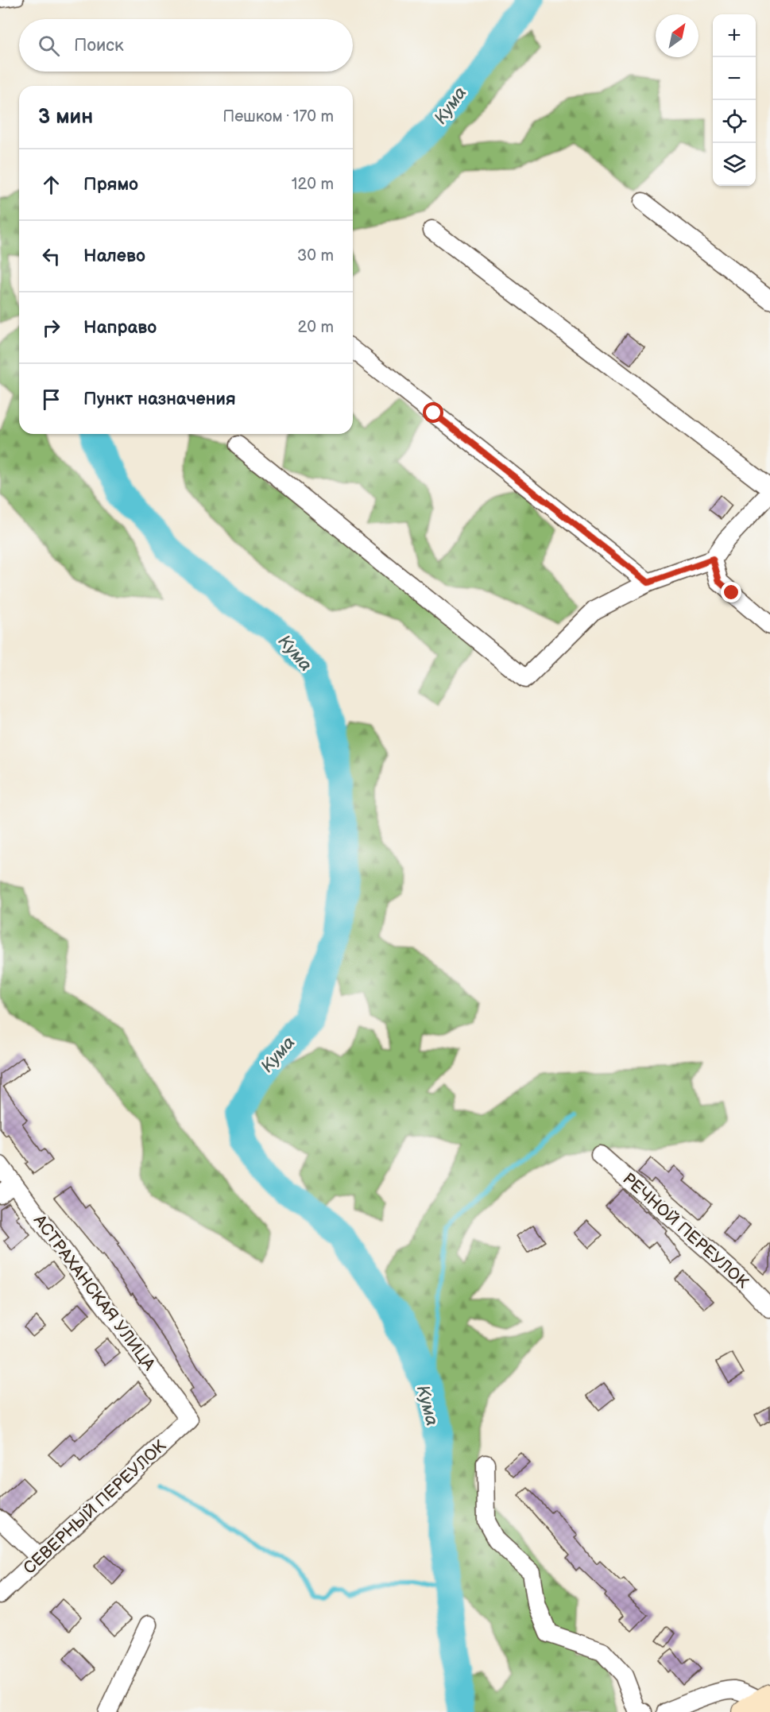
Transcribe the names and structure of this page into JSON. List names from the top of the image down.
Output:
{
  "streets": {
    "street": ["РЕЧНОЙ ПЕРЕУЛОК", "АСТРАХАНСКАЯ УЛИЦА", "СЕВЕРНЫЙ ПЕРЕУЛОК"]
  },
  "crossings": [
    ["АСТРАХАНСКАЯ УЛИЦА", "СЕВЕРНЫЙ ПЕРЕУЛОК"]
  ],
  "water": ["Кума"],
  "north": "top right",
  "page": {
    "map_buttons": ["+", "−"],
    "search": "Поиск",
    "heading": ["3 мин", "Пешком · 170 m"],
    "list": [
      ["Прямо", "120 m"],
      ["Налево", "30 m"],
      ["Направо", "20 m"],
      "Пункт назначения"
    ]
  }
}
